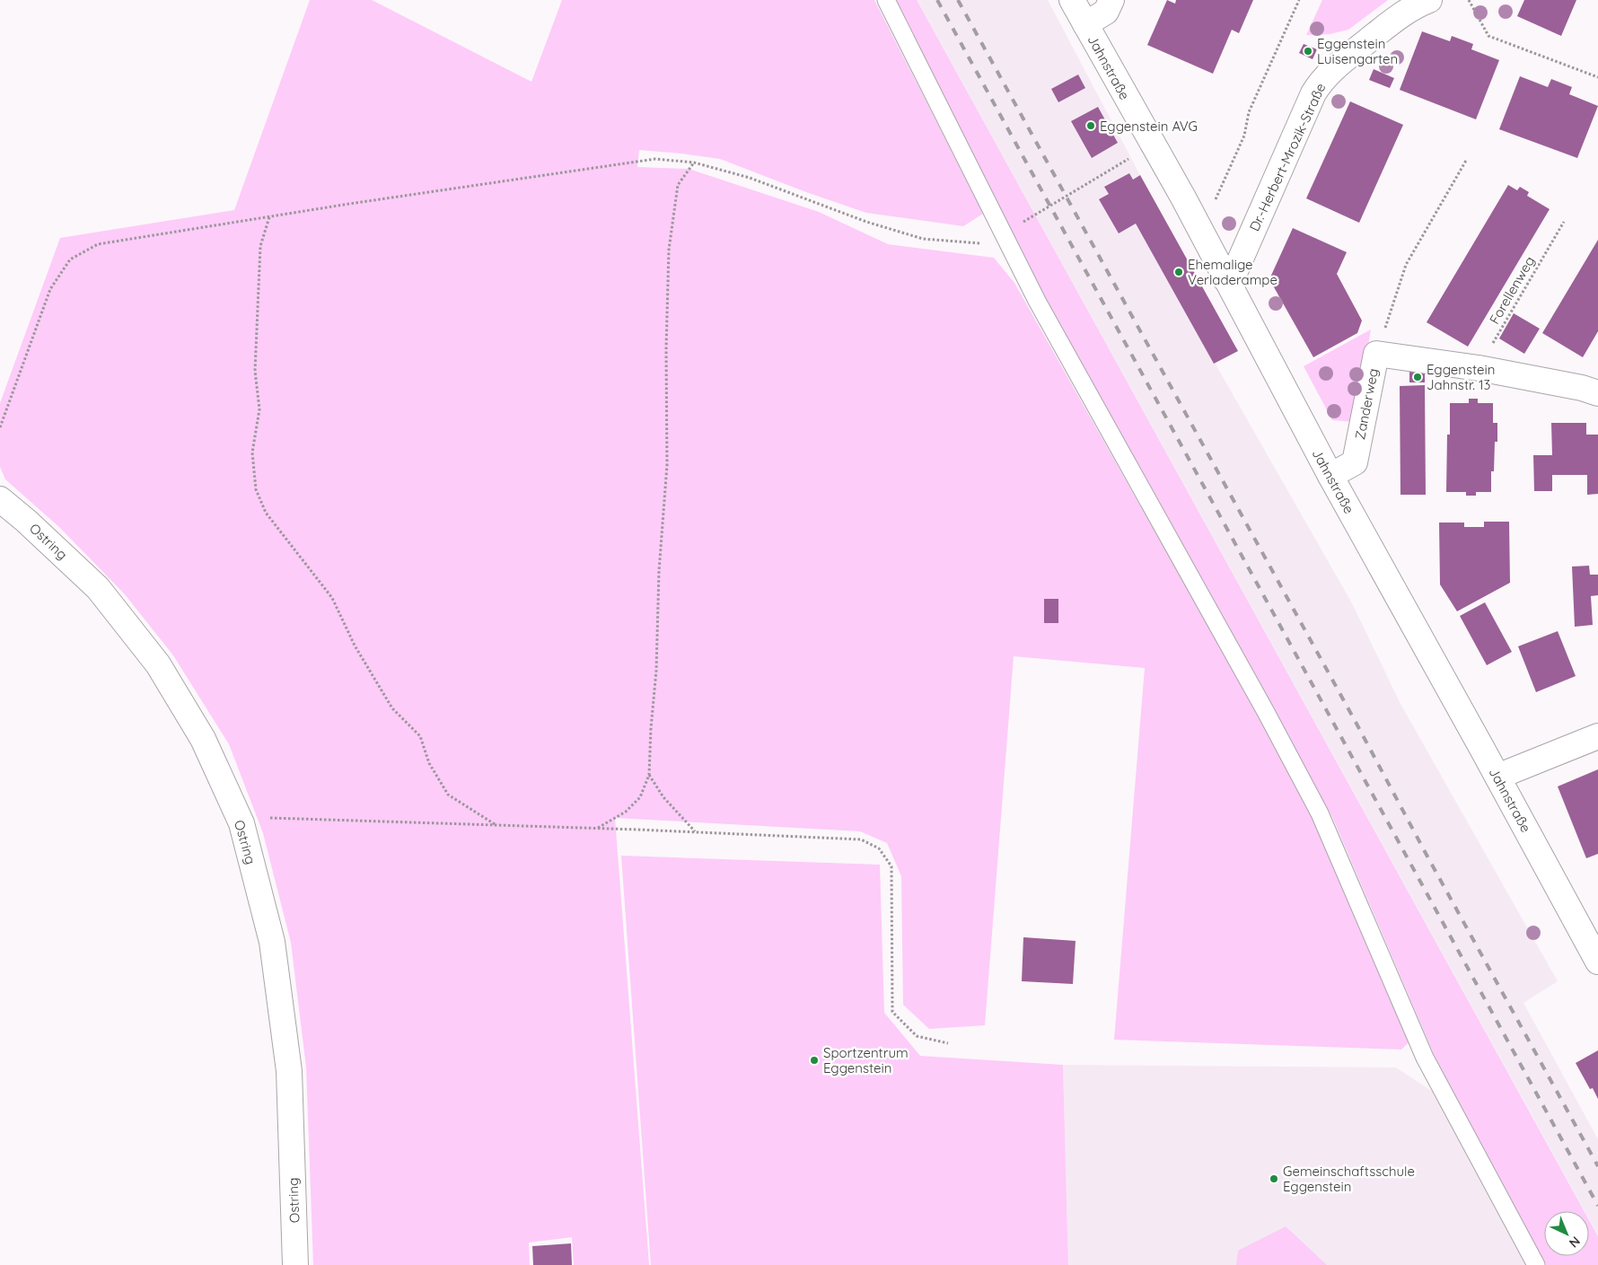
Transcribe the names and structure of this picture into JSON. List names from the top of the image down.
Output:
{
  "streets": {
    "street": [
      "Jahnstraße",
      "Dr.-Herbert-Mrozik-Straße",
      "Zanderweg",
      "Ostring"
    ],
    "path": ["Forellenweg"]
  },
  "crossings": [
    ["Jahnstraße", "Dr.-Herbert-Mrozik-Straße"],
    ["Jahnstraße", "Zanderweg"],
    ["Forellenweg", "Zanderweg"]
  ],
  "places": [
    "Eggenstein Luisengarten",
    "Eggenstein AVG",
    "Ehemalige Verladerampe",
    "Eggenstein Jahnstr. 13",
    "Sportzentrum Eggenstein",
    "Gemeinschaftsschule Eggenstein"
  ],
  "north": "bottom right"
}
